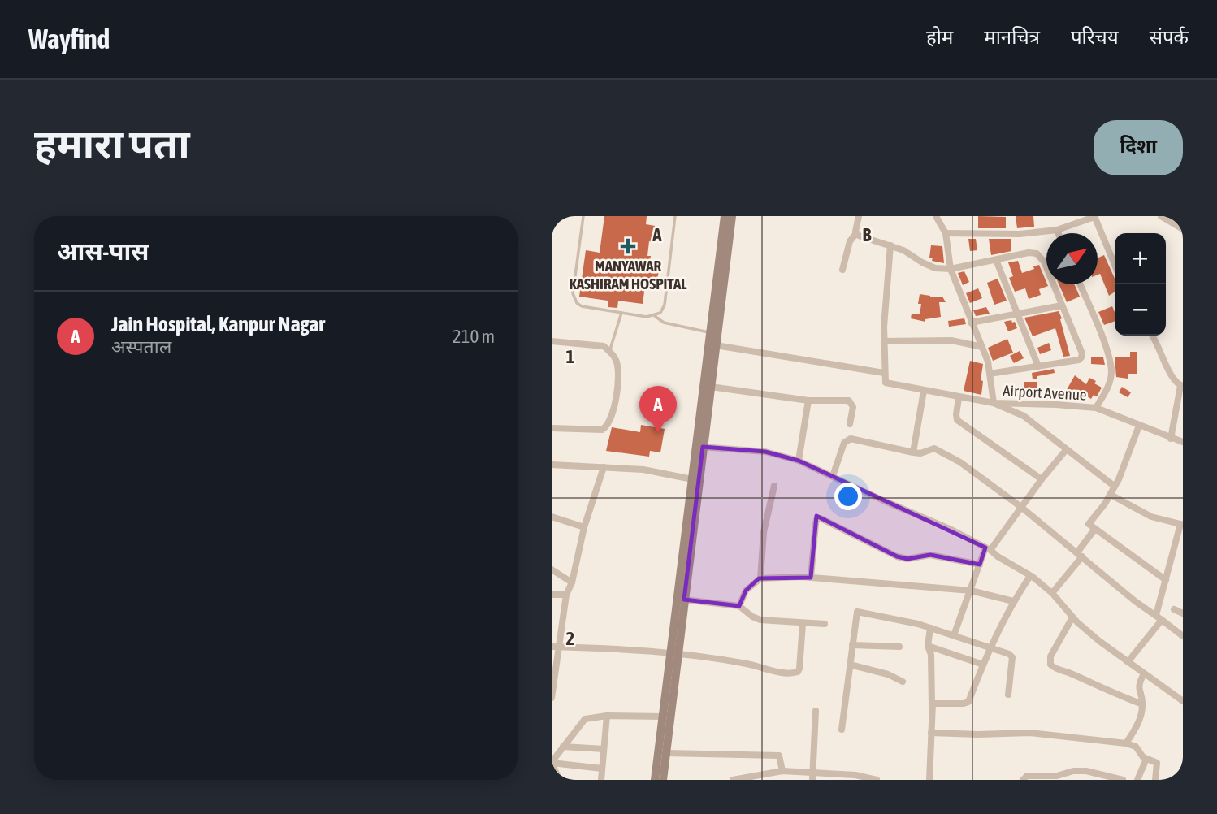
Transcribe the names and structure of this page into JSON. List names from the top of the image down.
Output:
{
  "streets": {
    "street": ["Airport Avenue"]
  },
  "places": {
    "health": ["MANYAWAR KASHIRAM HOSPITAL"]
  },
  "north": "top right",
  "page": {
    "header": "Wayfind",
    "nav": [
      "होम",
      "मानचित्र",
      "परिचय",
      "संपर्क"
    ],
    "buttons": "दिशा",
    "title": "हमारा पता",
    "heading": "आस-पास",
    "map_buttons": ["+", "−"],
    "list": [
      {
        "mark": "A",
        "name": "Jain Hospital, Kanpur Nagar",
        "note": "अस्पताल",
        "value": "210 m"
      }
    ],
    "pins": "A"
  },
  "grid": {
    "columns": ["A", "B"],
    "rows": ["1", "2"]
  }
}
